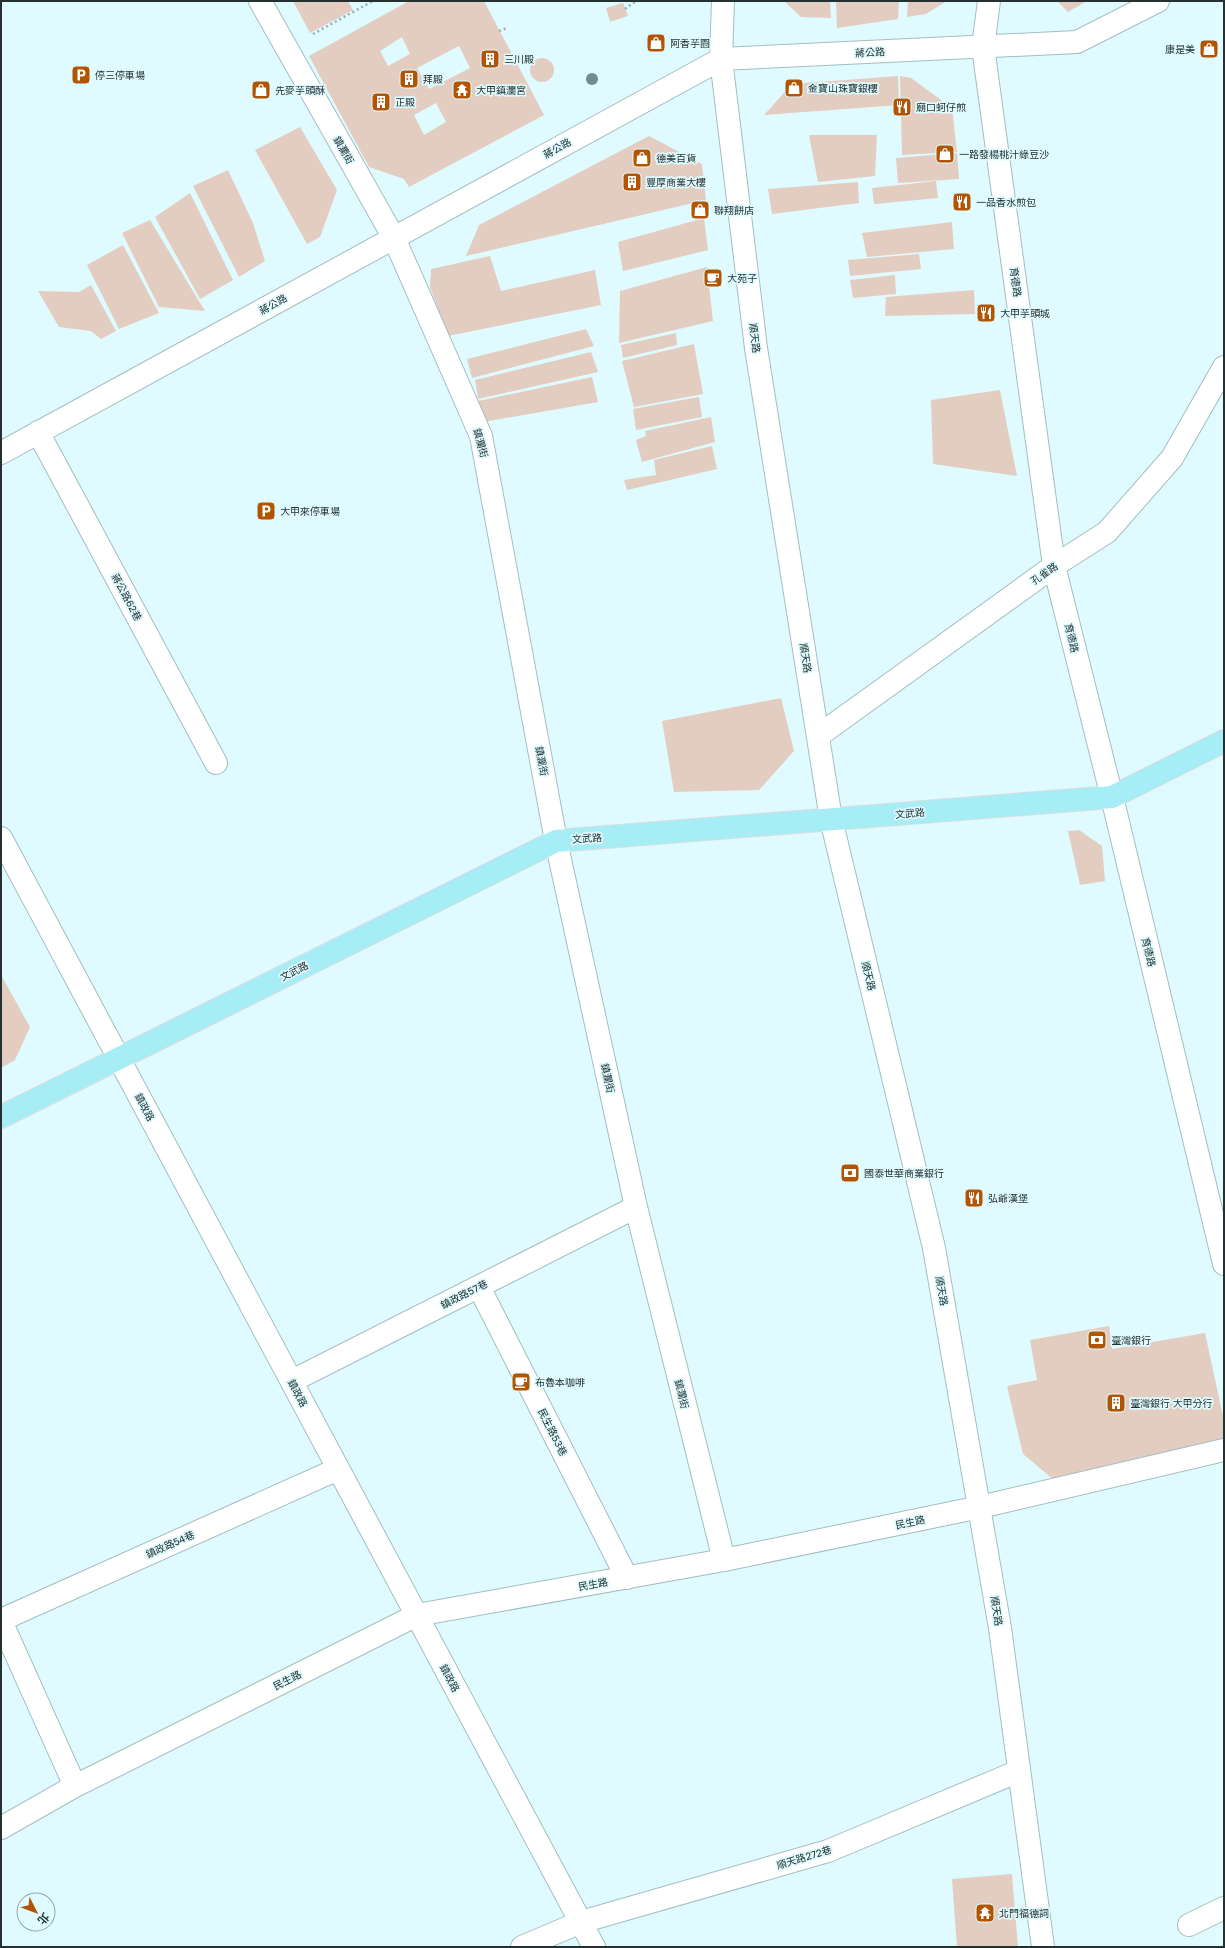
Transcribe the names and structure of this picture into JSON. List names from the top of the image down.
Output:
{
  "streets": {
    "main road": ["文武路"],
    "street": [
      "蔣公路",
      "鎮瀾街",
      "育德路",
      "順天路",
      "孔雀路",
      "蔣公路62巷",
      "鎮政路",
      "鎮政路57巷",
      "民生路53巷",
      "民生路",
      "鎮政路54巷",
      "順天路272巷"
    ]
  },
  "crossings": [
    ["蔣公路", "鎮瀾街"],
    ["蔣公路", "育德路"],
    ["蔣公路", "順天路"],
    ["蔣公路", "蔣公路62巷"],
    ["鎮瀾街", "文武路"],
    ["鎮瀾街", "鎮政路57巷"],
    ["鎮瀾街", "民生路"],
    ["育德路", "孔雀路"],
    ["育德路", "文武路"],
    ["順天路", "孔雀路"],
    ["順天路", "文武路"],
    ["順天路", "民生路"],
    ["順天路", "順天路272巷"],
    ["文武路", "鎮政路"],
    ["鎮政路", "鎮政路57巷"],
    ["鎮政路", "民生路"],
    ["鎮政路", "鎮政路54巷"],
    ["鎮政路", "順天路272巷"],
    ["鎮政路57巷", "民生路53巷"],
    ["民生路53巷", "民生路"]
  ],
  "places": {
    "shop": [
      "阿香芋園",
      "康是美",
      "金寶山珠寶銀樓",
      "先麥芋頭酥",
      "一路發楊桃汁綠豆沙",
      "德美百貨",
      "聯翔餅店"
    ],
    "building": [
      "三川殿",
      "拜殿",
      "正殿",
      "豐厚商業大樓",
      "臺灣銀行 大甲分行"
    ],
    "parking": ["停三停車場", "大甲來停車場"],
    "temple": ["大甲鎮瀾宮", "北門福德詞"],
    "restaurant": [
      "廟口蚵仔煎",
      "一品香水煎包",
      "大甲芋頭城",
      "弘爺漢堡"
    ],
    "cafe": ["大苑子", "布魯本咖啡"],
    "bank": ["國泰世華商業銀行", "臺灣銀行"]
  },
  "north": "bottom right"
}
